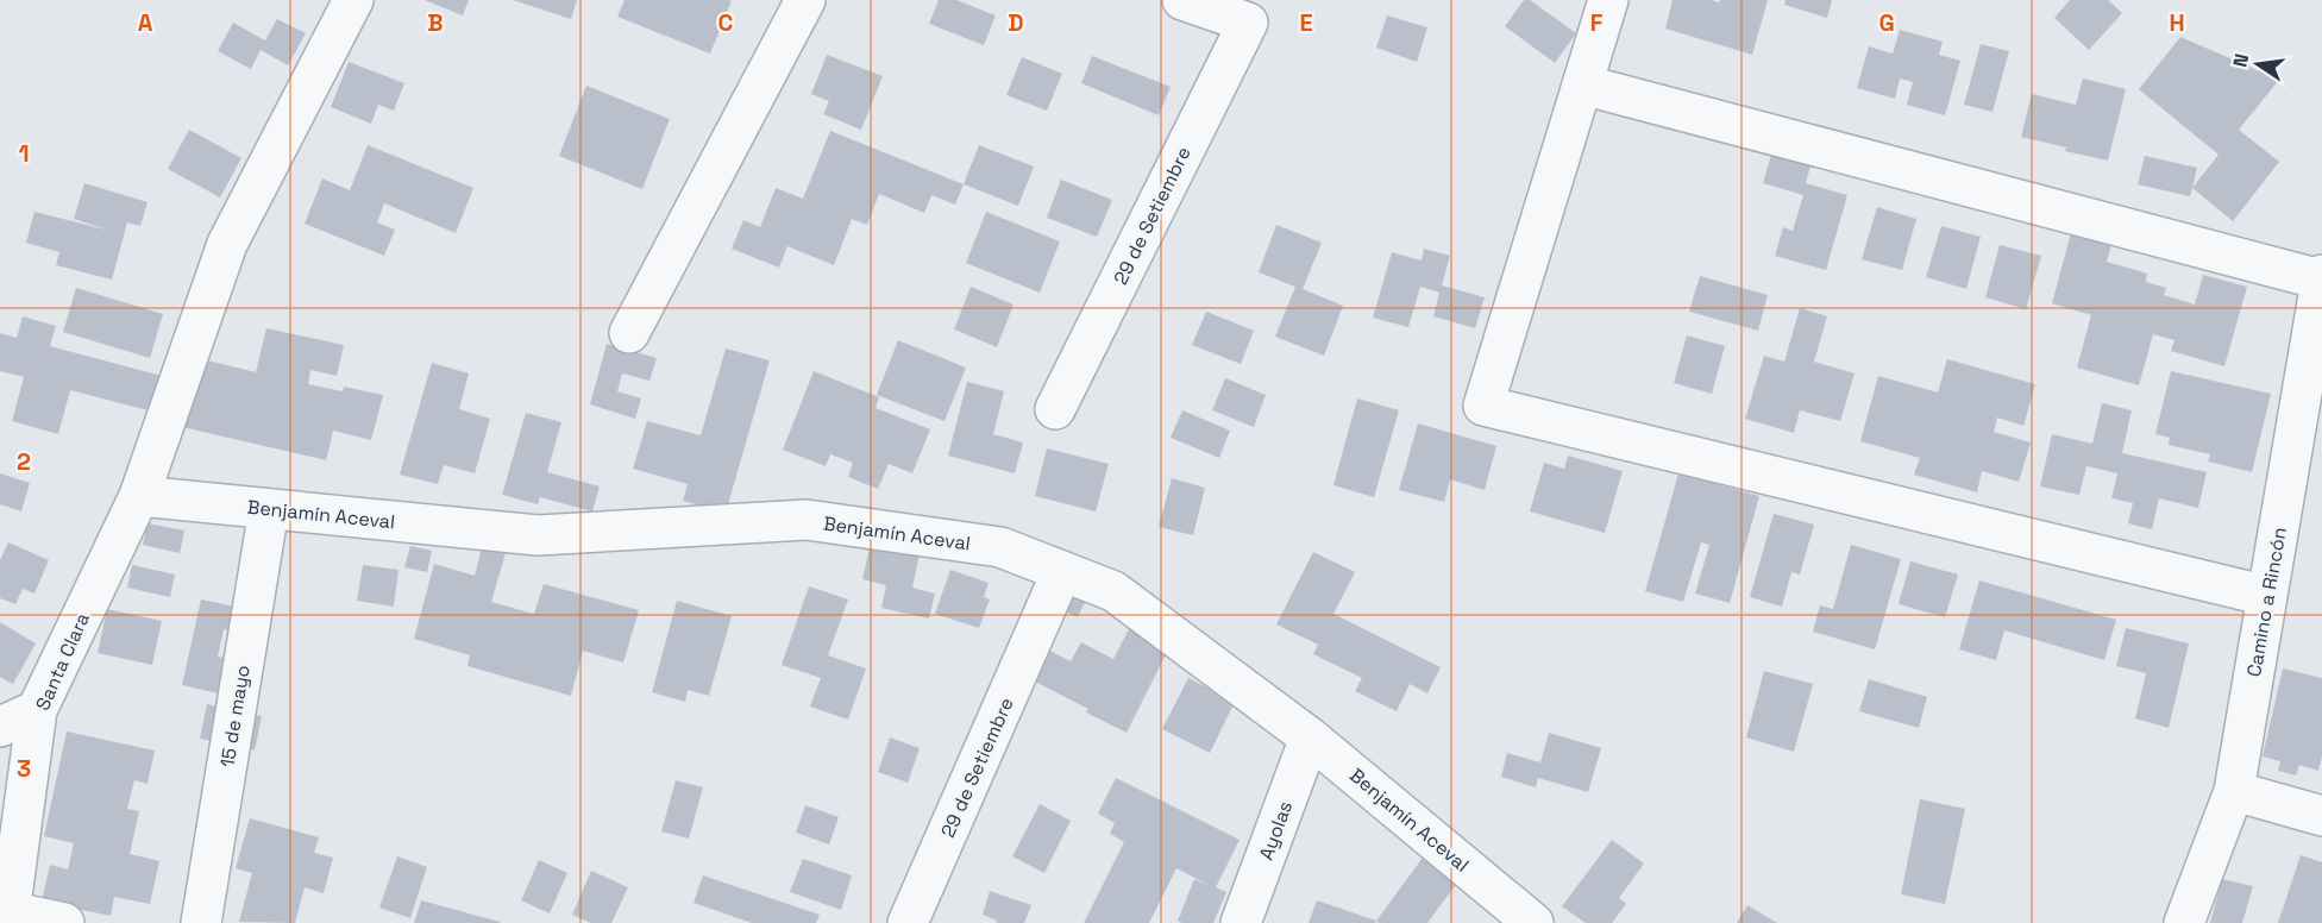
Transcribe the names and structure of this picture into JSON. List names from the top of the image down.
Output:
{
  "streets": {
    "street": [
      "29 de Setiembre",
      "Benjamín Aceval",
      "Camino a Rincón",
      "Santa Clara",
      "15 de mayo",
      "Ayolas"
    ]
  },
  "crossings": [
    ["29 de Setiembre", "Benjamín Aceval"],
    ["Benjamín Aceval", "Santa Clara"],
    ["Benjamín Aceval", "15 de mayo"],
    ["Benjamín Aceval", "Ayolas"]
  ],
  "north": "left",
  "grid": {
    "columns": [
      "A",
      "B",
      "C",
      "D",
      "E",
      "F",
      "G",
      "H"
    ],
    "rows": ["1", "2", "3"]
  }
}
